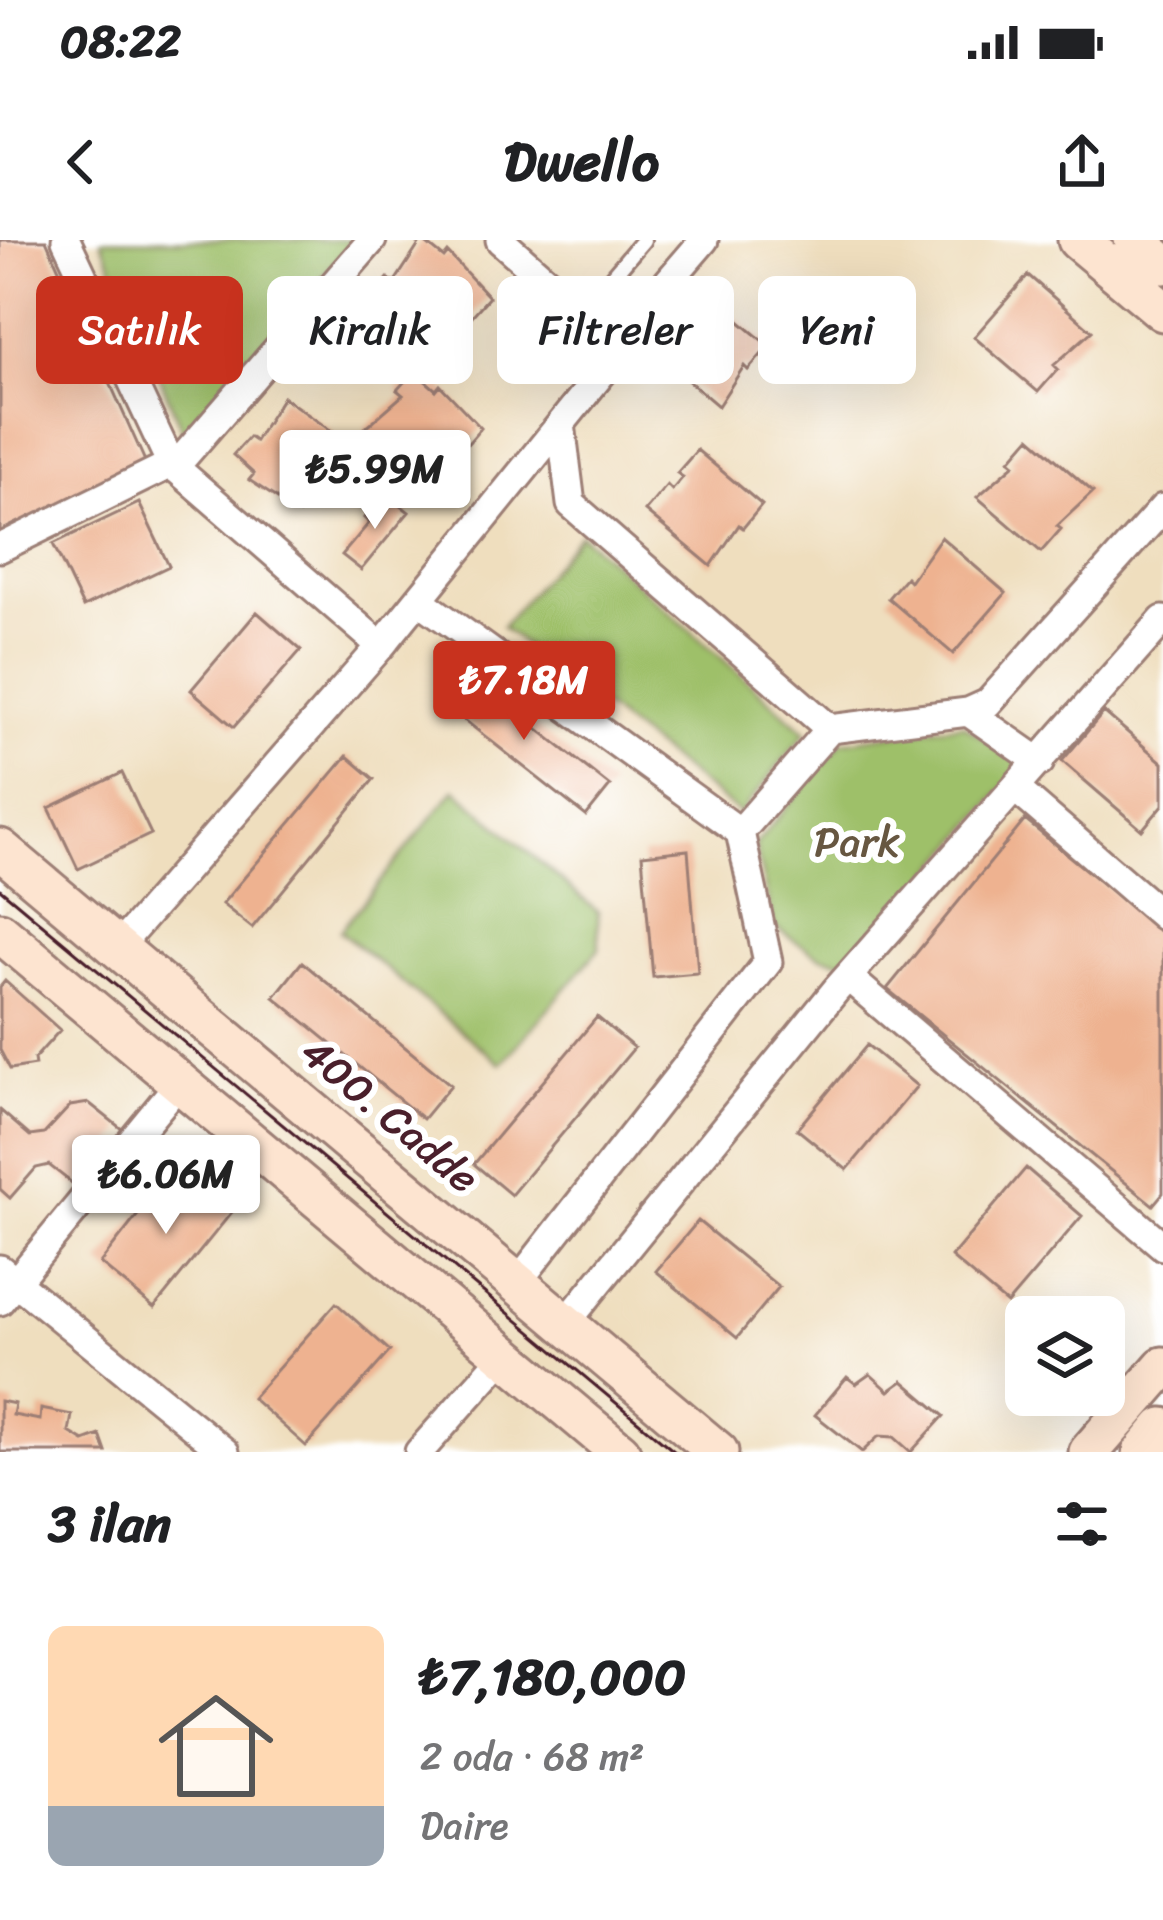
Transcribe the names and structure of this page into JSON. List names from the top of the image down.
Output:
{
  "streets": {
    "main road": ["400. Cadde"]
  },
  "parks": ["Park"],
  "page": {
    "status": "08:22",
    "header": "Dwello",
    "chip": [
      "Satılık",
      "Kiralık",
      "Filtreler",
      "Yeni"
    ],
    "price": ["₺5.99M", "₺7.18M", "₺6.06M"],
    "heading": "3 ilan",
    "list": [
      {
        "name": "₺7,180,000",
        "note": "2 oda · 68 m² · Daire"
      }
    ]
  }
}
